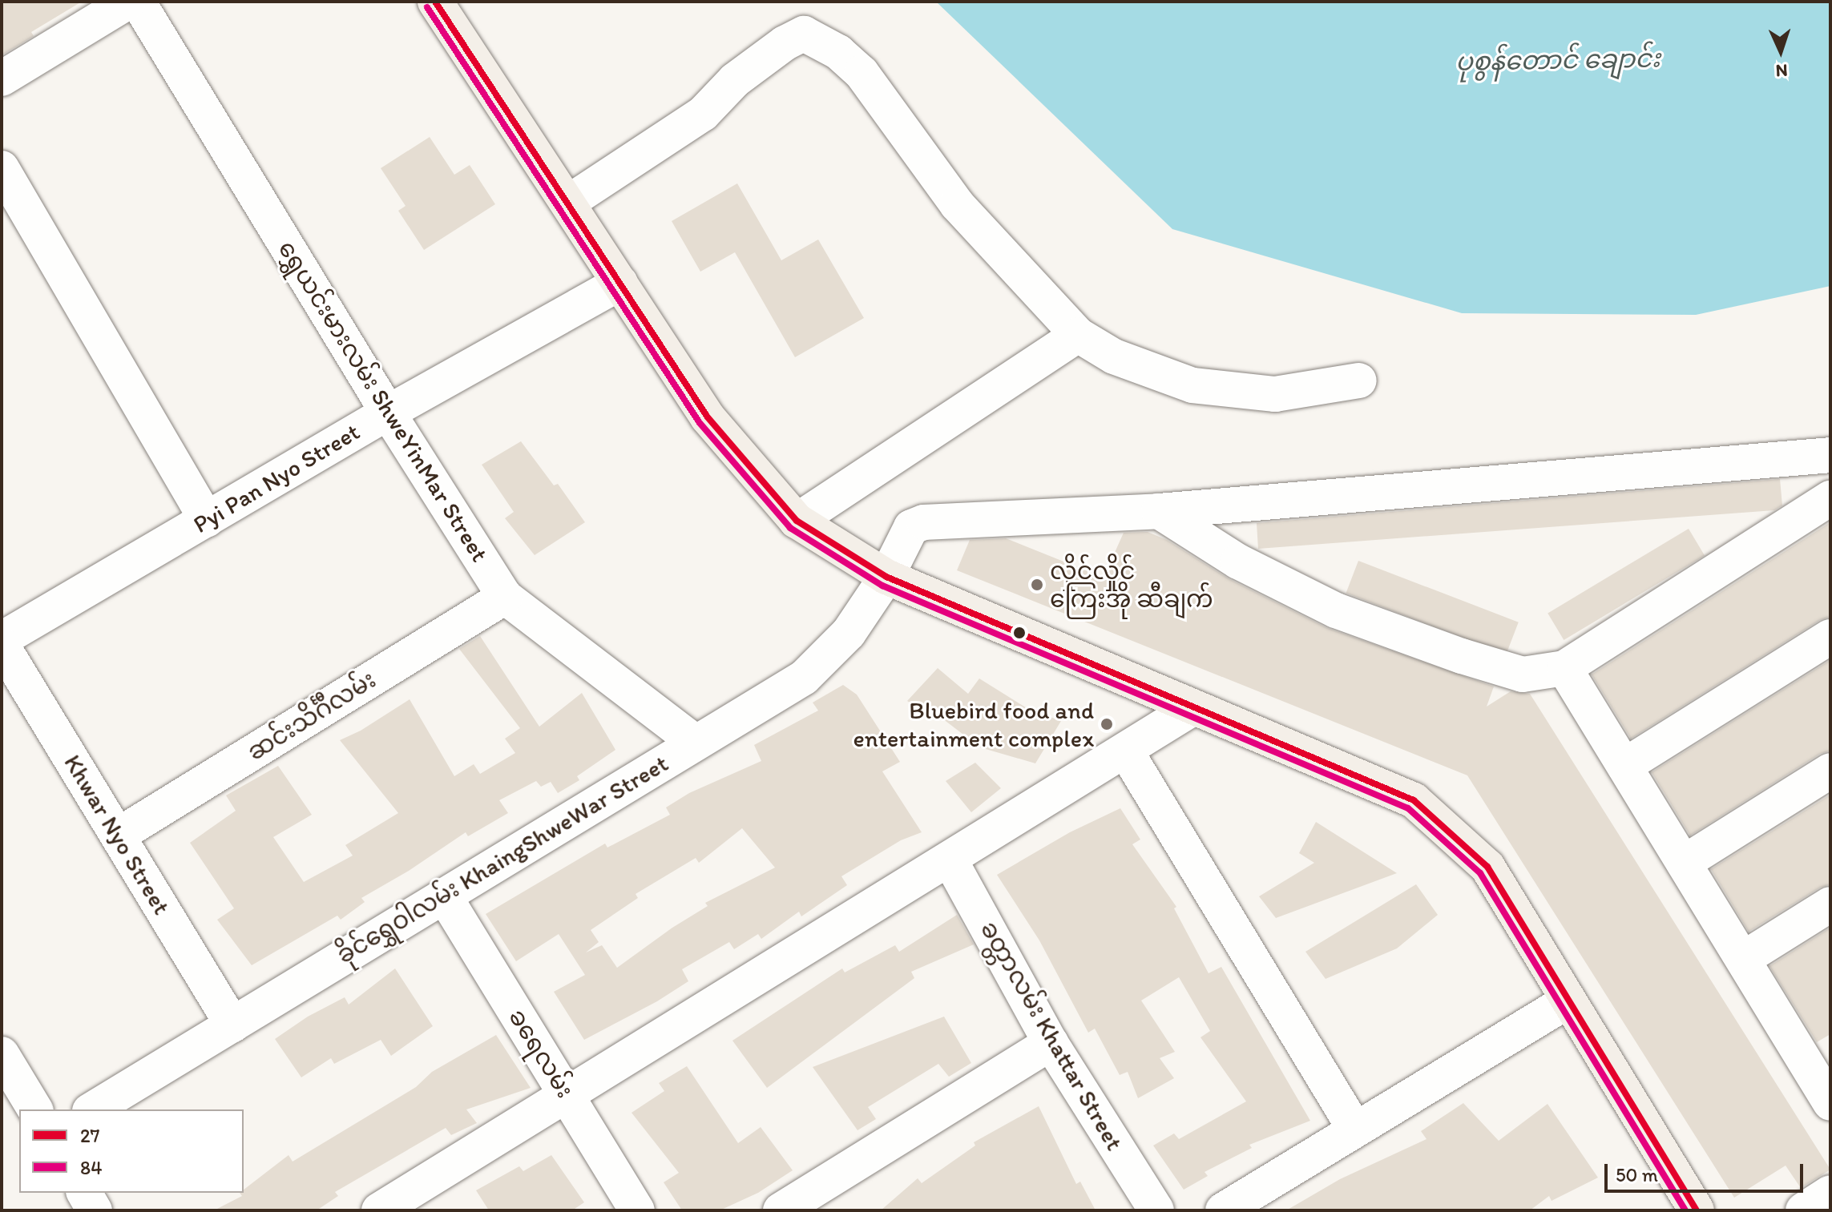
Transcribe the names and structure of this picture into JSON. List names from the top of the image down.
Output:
{
  "streets": {
    "street": [
      "ရွှေယင်းမားလမ်း ShweYinMar Street",
      "Pyi Pan Nyo Street",
      "ဆင်းသိင်္ဂီလမ်း",
      "Khwar Nyo Street",
      "ခိုင်ရွှေဝါလမ်း KhaingShweWar Street",
      "ခတ္တာလမ်း Khattar Street",
      "ခရေလမ်း"
    ]
  },
  "crossings": [
    ["ရွှေယင်းမားလမ်း ShweYinMar Street", "Pyi Pan Nyo Street"],
    ["ရွှေယင်းမားလမ်း ShweYinMar Street", "ဆင်းသိင်္ဂီလမ်း"],
    ["ရွှေယင်းမားလမ်း ShweYinMar Street", "ခိုင်ရွှေဝါလမ်း KhaingShweWar Street"],
    ["ဆင်းသိင်္ဂီလမ်း", "Khwar Nyo Street"],
    ["Khwar Nyo Street", "ခိုင်ရွှေဝါလမ်း KhaingShweWar Street"],
    ["ခိုင်ရွှေဝါလမ်း KhaingShweWar Street", "ခရေလမ်း"]
  ],
  "water": ["ပုစွန်တောင် ချောင်း"],
  "places": ["လှိုင်လှိုင် ကြေးအို ဆီချက်", "Bluebird food and entertainment complex"],
  "lines": ["transit line 27", "transit line 84"],
  "legend": ["27", "84"],
  "scale_bar": "50 m",
  "north": "bottom"
}
